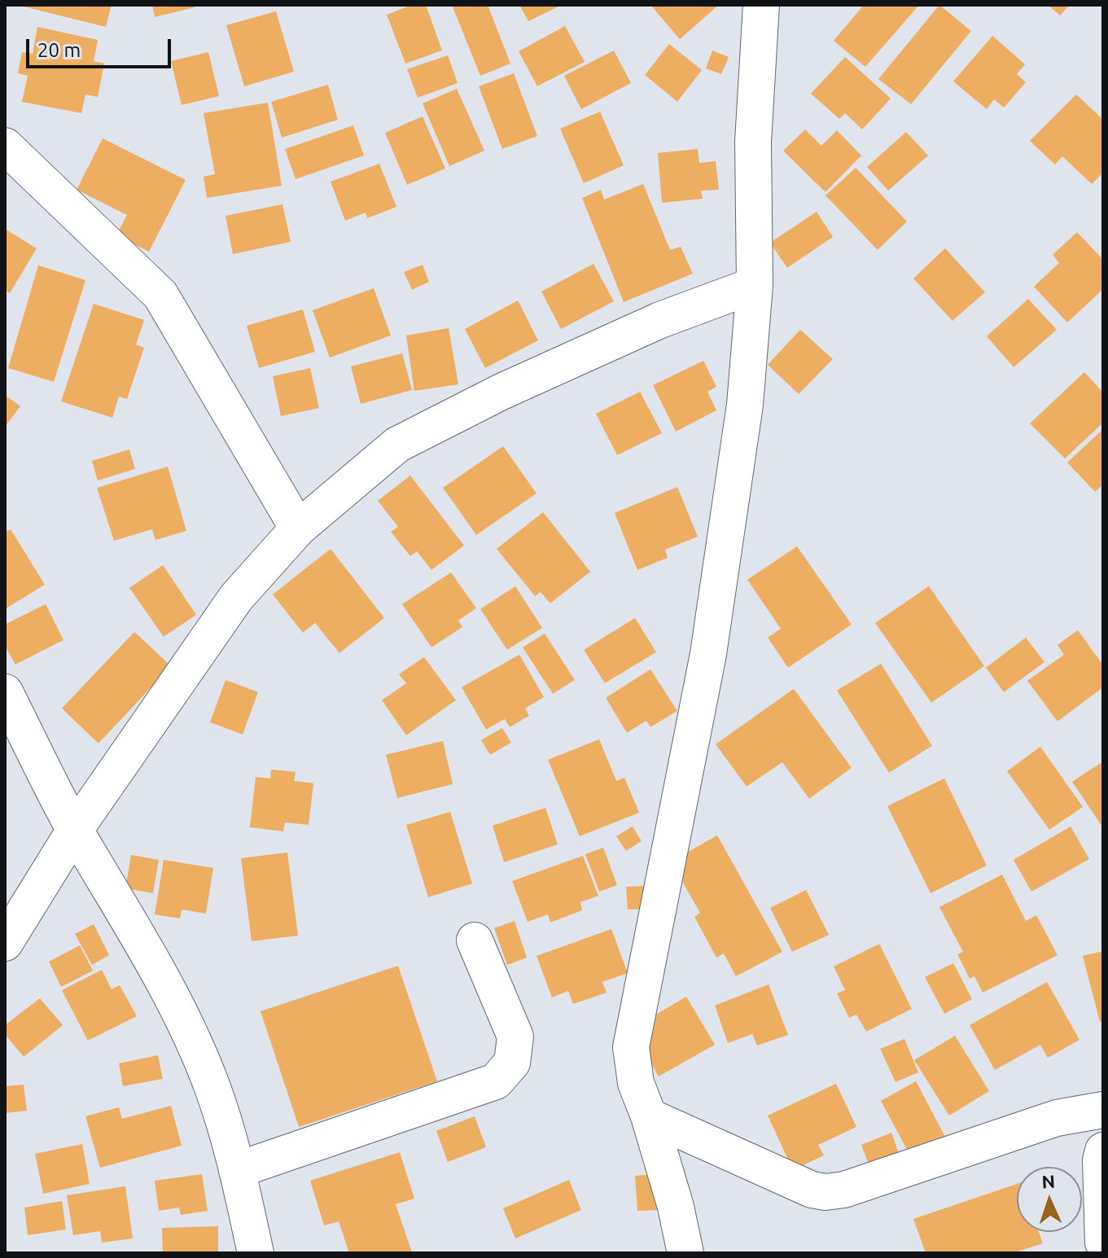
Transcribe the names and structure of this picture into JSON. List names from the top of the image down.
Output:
{
  "scale_bar": "20 m",
  "north": "top"
}
